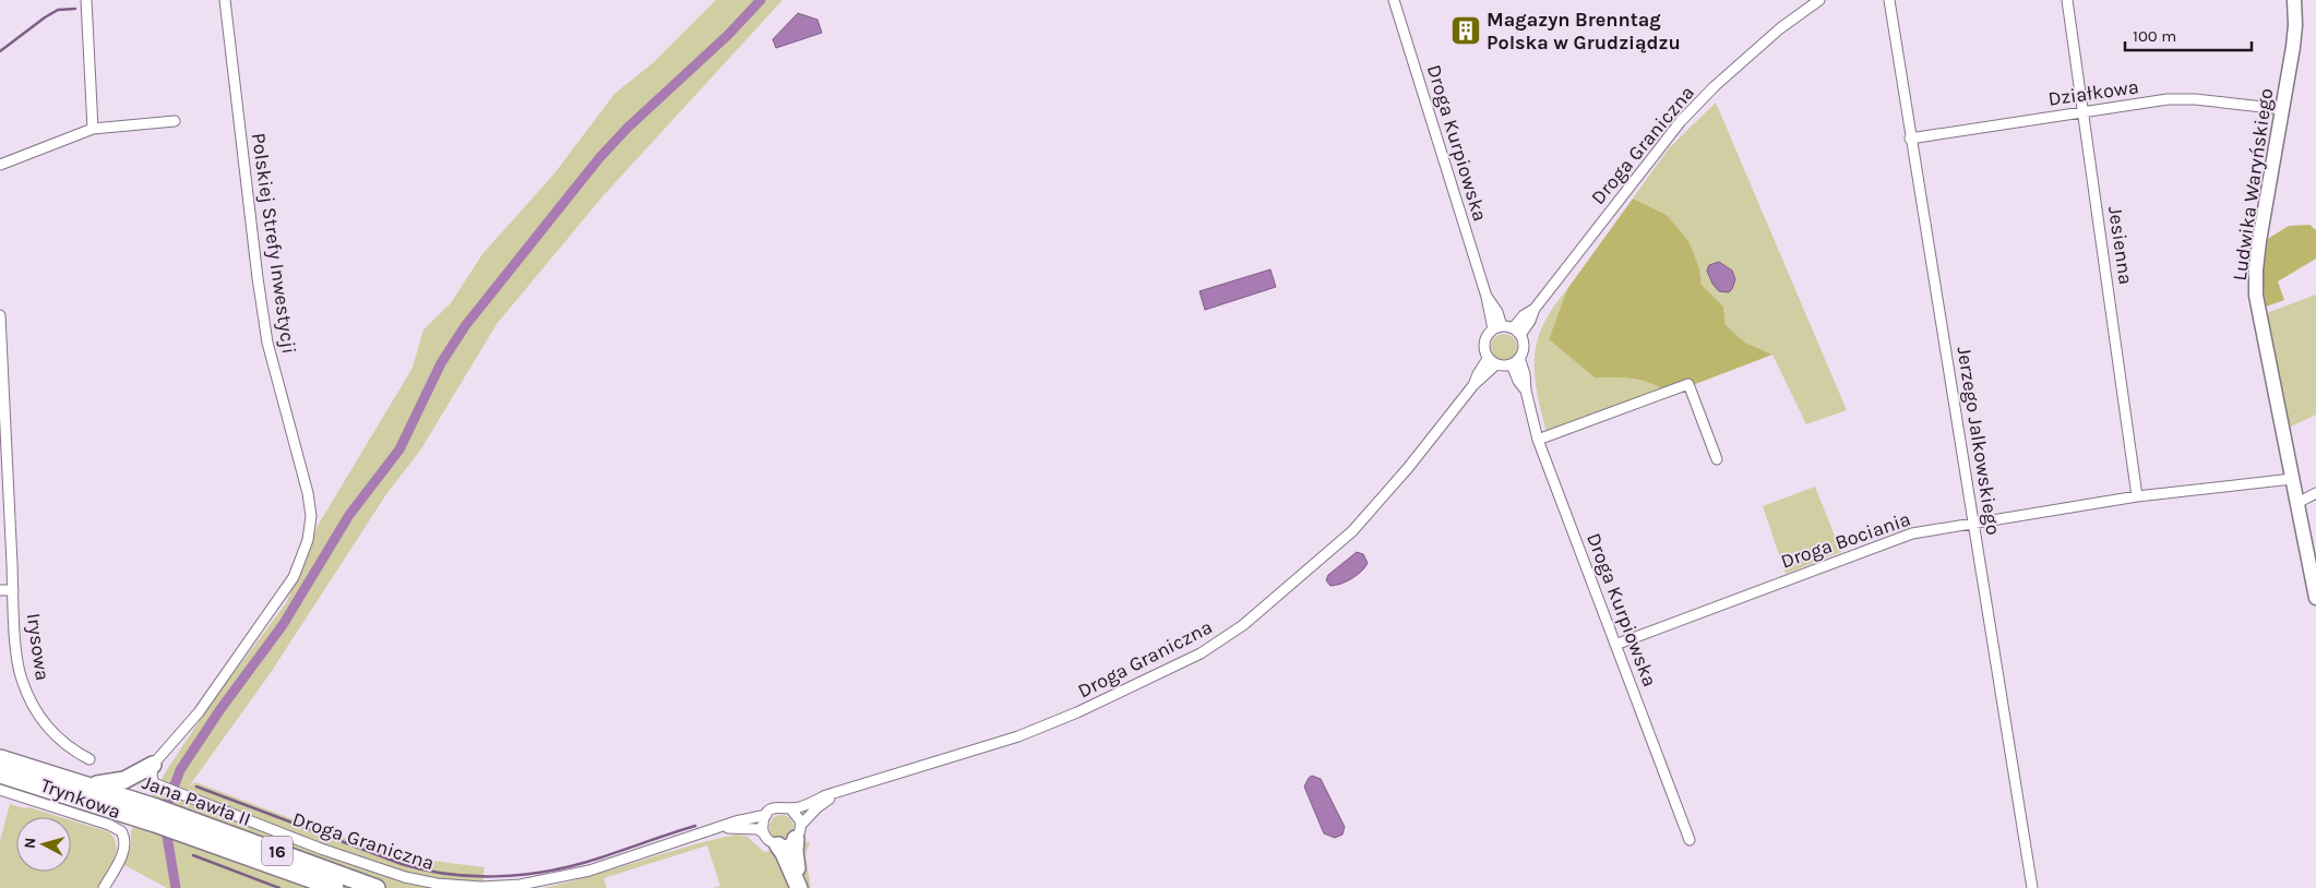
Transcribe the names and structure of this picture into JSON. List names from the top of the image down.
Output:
{
  "streets": {
    "main road": ["Jana Pawła II", "16"],
    "street": [
      "Działkowa",
      "Droga Kurpiowska",
      "Droga Graniczna",
      "Ludwika Waryńskiego",
      "Polskiej Strefy Inwestycji",
      "Jesienna",
      "Jerzego Jalkowskiego",
      "Droga Bociania",
      "Irysowa",
      "Trynkowa"
    ]
  },
  "crossings": [
    ["Działkowa", "Ludwika Waryńskiego"],
    ["Działkowa", "Jesienna"],
    ["Działkowa", "Jerzego Jalkowskiego"],
    ["Droga Kurpiowska", "Droga Graniczna"],
    ["Droga Kurpiowska", "Droga Bociania"],
    ["Droga Graniczna", "Polskiej Strefy Inwestycji"],
    ["Ludwika Waryńskiego", "Droga Bociania"],
    ["Jesienna", "Droga Bociania"],
    ["Jerzego Jalkowskiego", "Droga Bociania"]
  ],
  "places": {
    "building": ["Magazyn Brenntag Polska w Grudziądzu"]
  },
  "scale_bar": "100 m",
  "north": "left"
}
